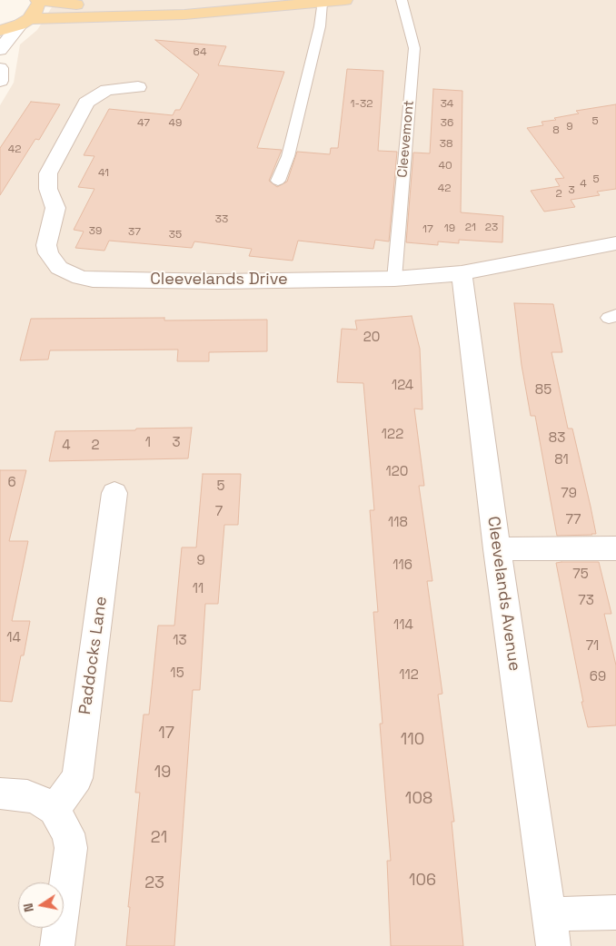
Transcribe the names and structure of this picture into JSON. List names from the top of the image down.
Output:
{
  "streets": {
    "street": ["Cleevelands Drive", "Cleevelands Avenue", "Paddocks Lane"],
    "lane": ["Cleevemont"]
  },
  "crossings": [
    ["Cleevemont", "Cleevelands Drive"],
    ["Cleevelands Drive", "Cleevelands Avenue"]
  ],
  "house_numbers": [
    "64",
    "1-32",
    "34",
    "5",
    "47",
    "49",
    "36",
    "9",
    "8",
    "38",
    "42",
    "40",
    "41",
    "5",
    "4",
    "42",
    "3",
    "2",
    "33",
    "21",
    "23",
    "19",
    "17",
    "39",
    "37",
    "35",
    "20",
    "124",
    "85",
    "122",
    "83",
    "1",
    "3",
    "4",
    "2",
    "81",
    "120",
    "6",
    "5",
    "79",
    "7",
    "77",
    "118",
    "9",
    "116",
    "75",
    "11",
    "73",
    "114",
    "14",
    "13",
    "71",
    "15",
    "112",
    "69",
    "17",
    "110",
    "19",
    "108",
    "21",
    "106",
    "23"
  ],
  "north": "left"
}
